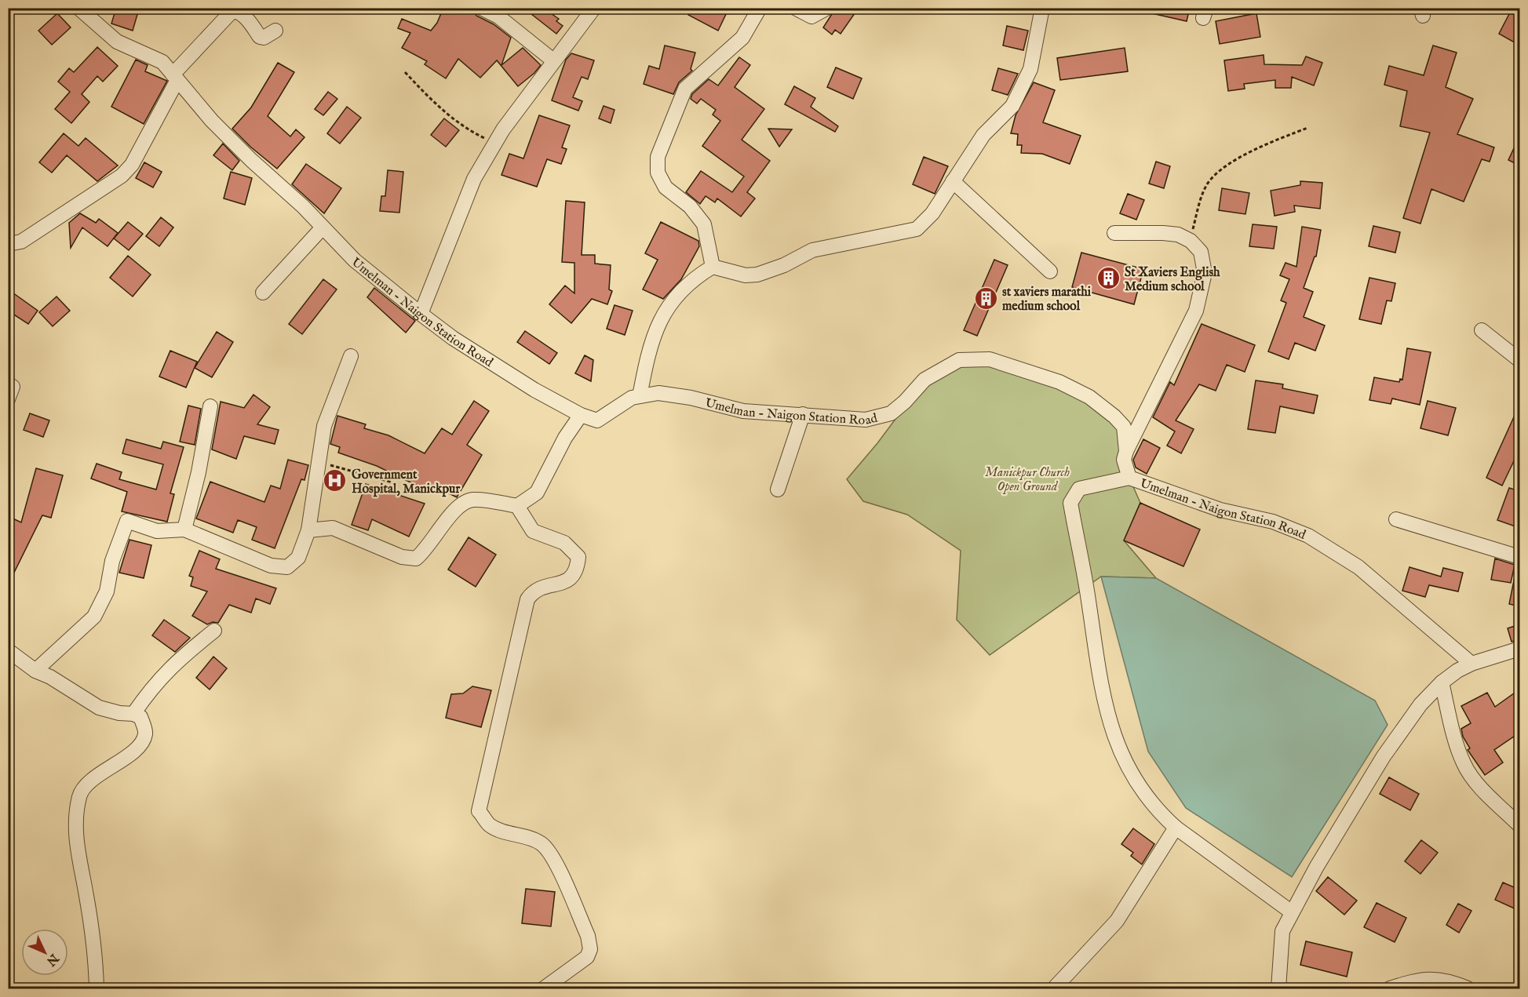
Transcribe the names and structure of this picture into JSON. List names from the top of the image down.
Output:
{
  "streets": {
    "street": ["Umelman - Naigon Station Road"]
  },
  "parks": ["Manickpur Church Open Ground"],
  "places": {
    "building": ["St Xaviers English Medium school", "st xaviers marathi medium school"],
    "hospital": ["Government Hospital, Manickpur"]
  },
  "north": "bottom right"
}
